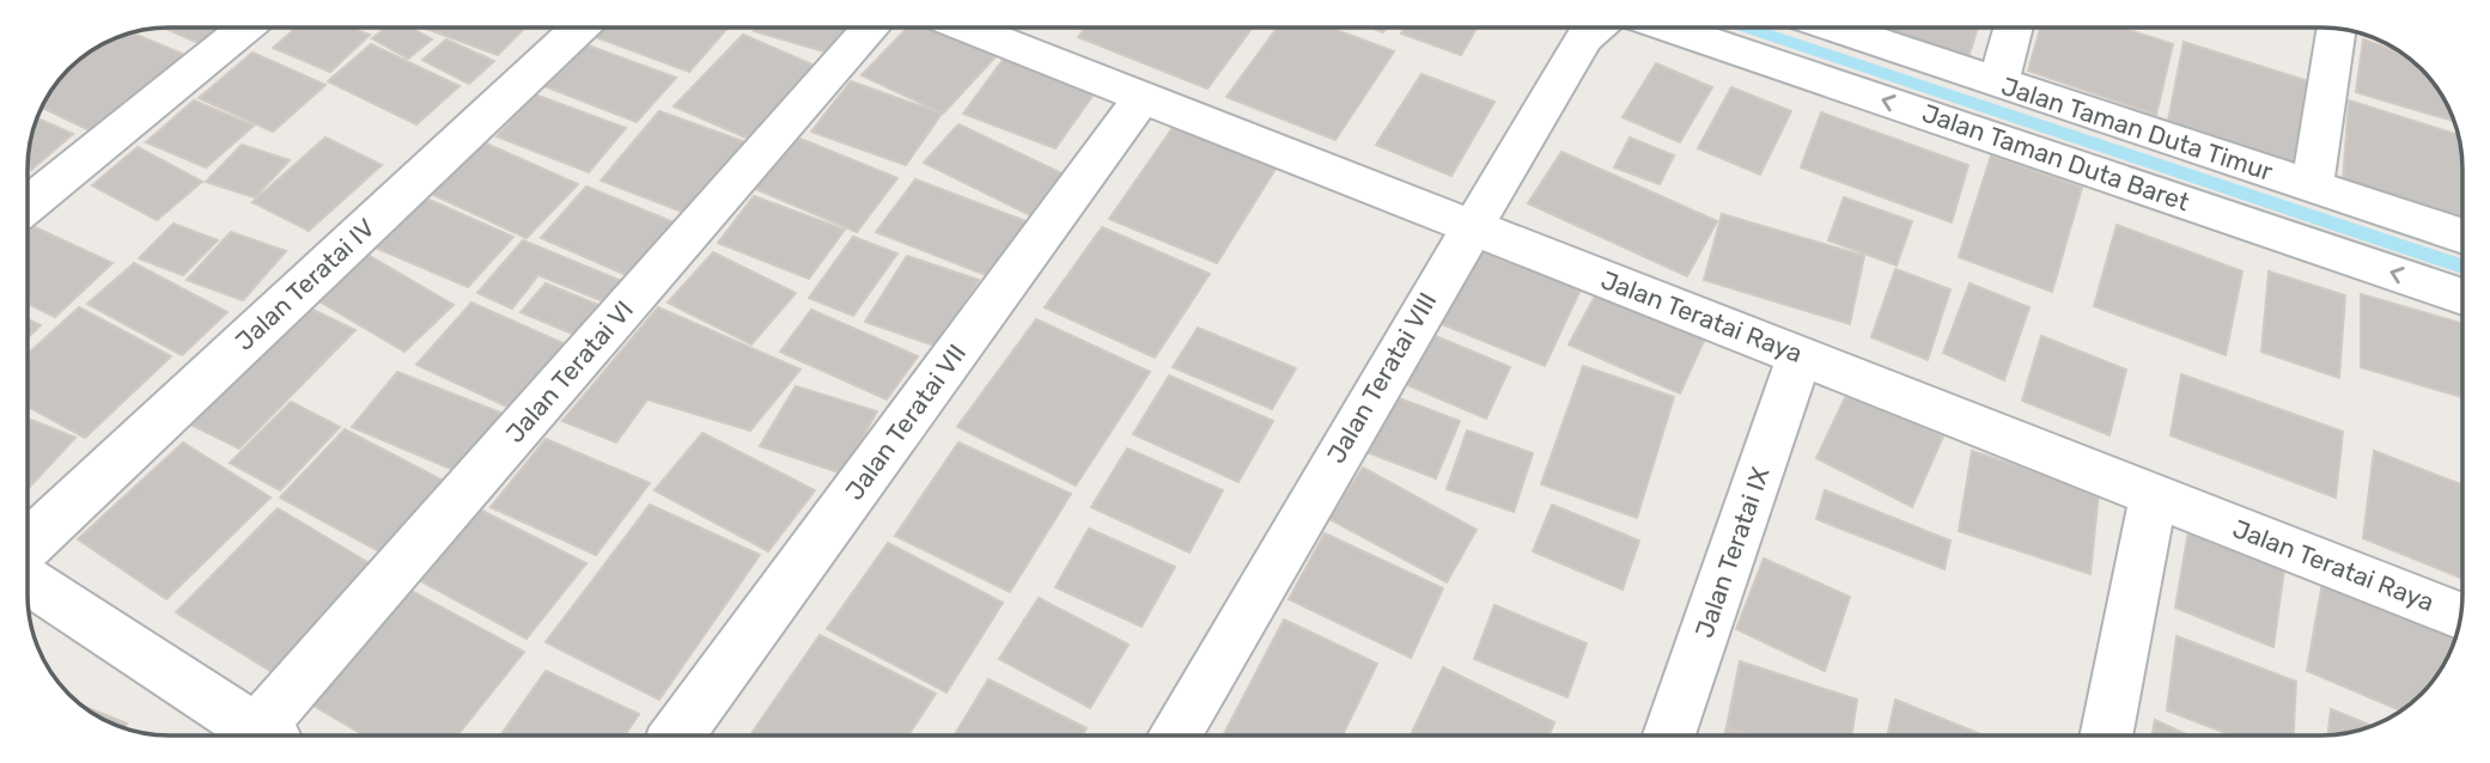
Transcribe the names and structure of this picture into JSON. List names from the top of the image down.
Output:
{
  "streets": {
    "street": [
      "Jalan Taman Duta Timur",
      "Jalan Taman Duta Baret",
      "Jalan Teratai IV",
      "Jalan Teratai Raya",
      "Jalan Teratai VI",
      "Jalan Teratai VIII",
      "Jalan Teratai VII",
      "Jalan Teratai IX"
    ]
  },
  "crossings": [
    ["Jalan Teratai Raya", "Jalan Teratai VIII"],
    ["Jalan Teratai Raya", "Jalan Teratai VII"],
    ["Jalan Teratai Raya", "Jalan Teratai IX"]
  ],
  "one_way": ["Jalan Taman Duta Baret"]
}
